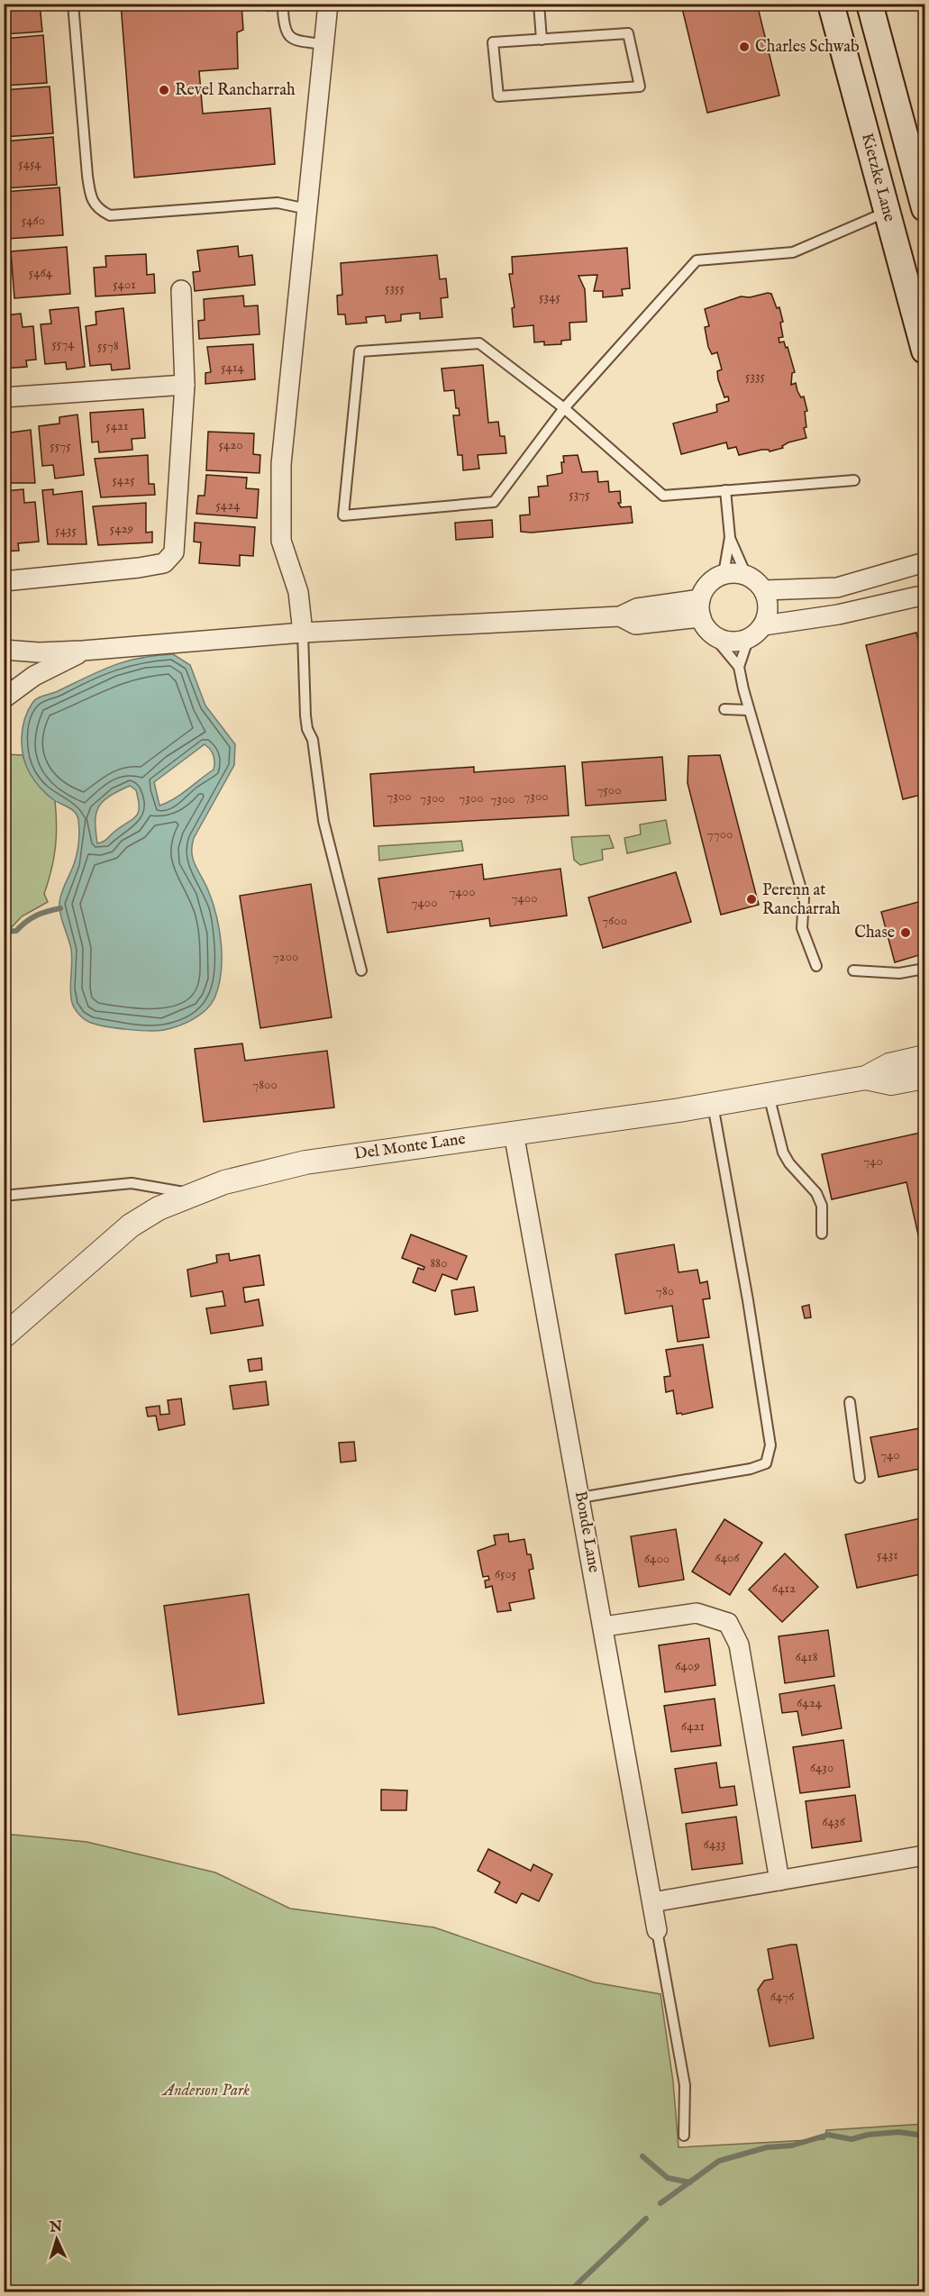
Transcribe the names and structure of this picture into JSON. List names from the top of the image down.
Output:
{
  "streets": {
    "main road": ["Kietzke Lane"],
    "street": ["Del Monte Lane", "Bonde Lane"]
  },
  "crossings": [
    ["Del Monte Lane", "Bonde Lane"]
  ],
  "parks": ["Anderson Park"],
  "places": [
    "Charles Schwab",
    "Revel Rancharrah",
    "Perenn at Rancharrah",
    "Chase"
  ],
  "house_numbers": [
    "5454",
    "5460",
    "5464",
    "5401",
    "5355",
    "5345",
    "5574",
    "5578",
    "5414",
    "5335",
    "5421",
    "5420",
    "5575",
    "5425",
    "5375",
    "5424",
    "5429",
    "5435",
    "7500",
    "7300",
    "7300",
    "7300",
    "7300",
    "7300",
    "7700",
    "7400",
    "7400",
    "7400",
    "7600",
    "7200",
    "7800",
    "740",
    "880",
    "780",
    "740",
    "5431",
    "6406",
    "6400",
    "6505",
    "6412",
    "6418",
    "6409",
    "6424",
    "6421",
    "6430",
    "6436",
    "6433",
    "6476"
  ],
  "north": "top"
}
